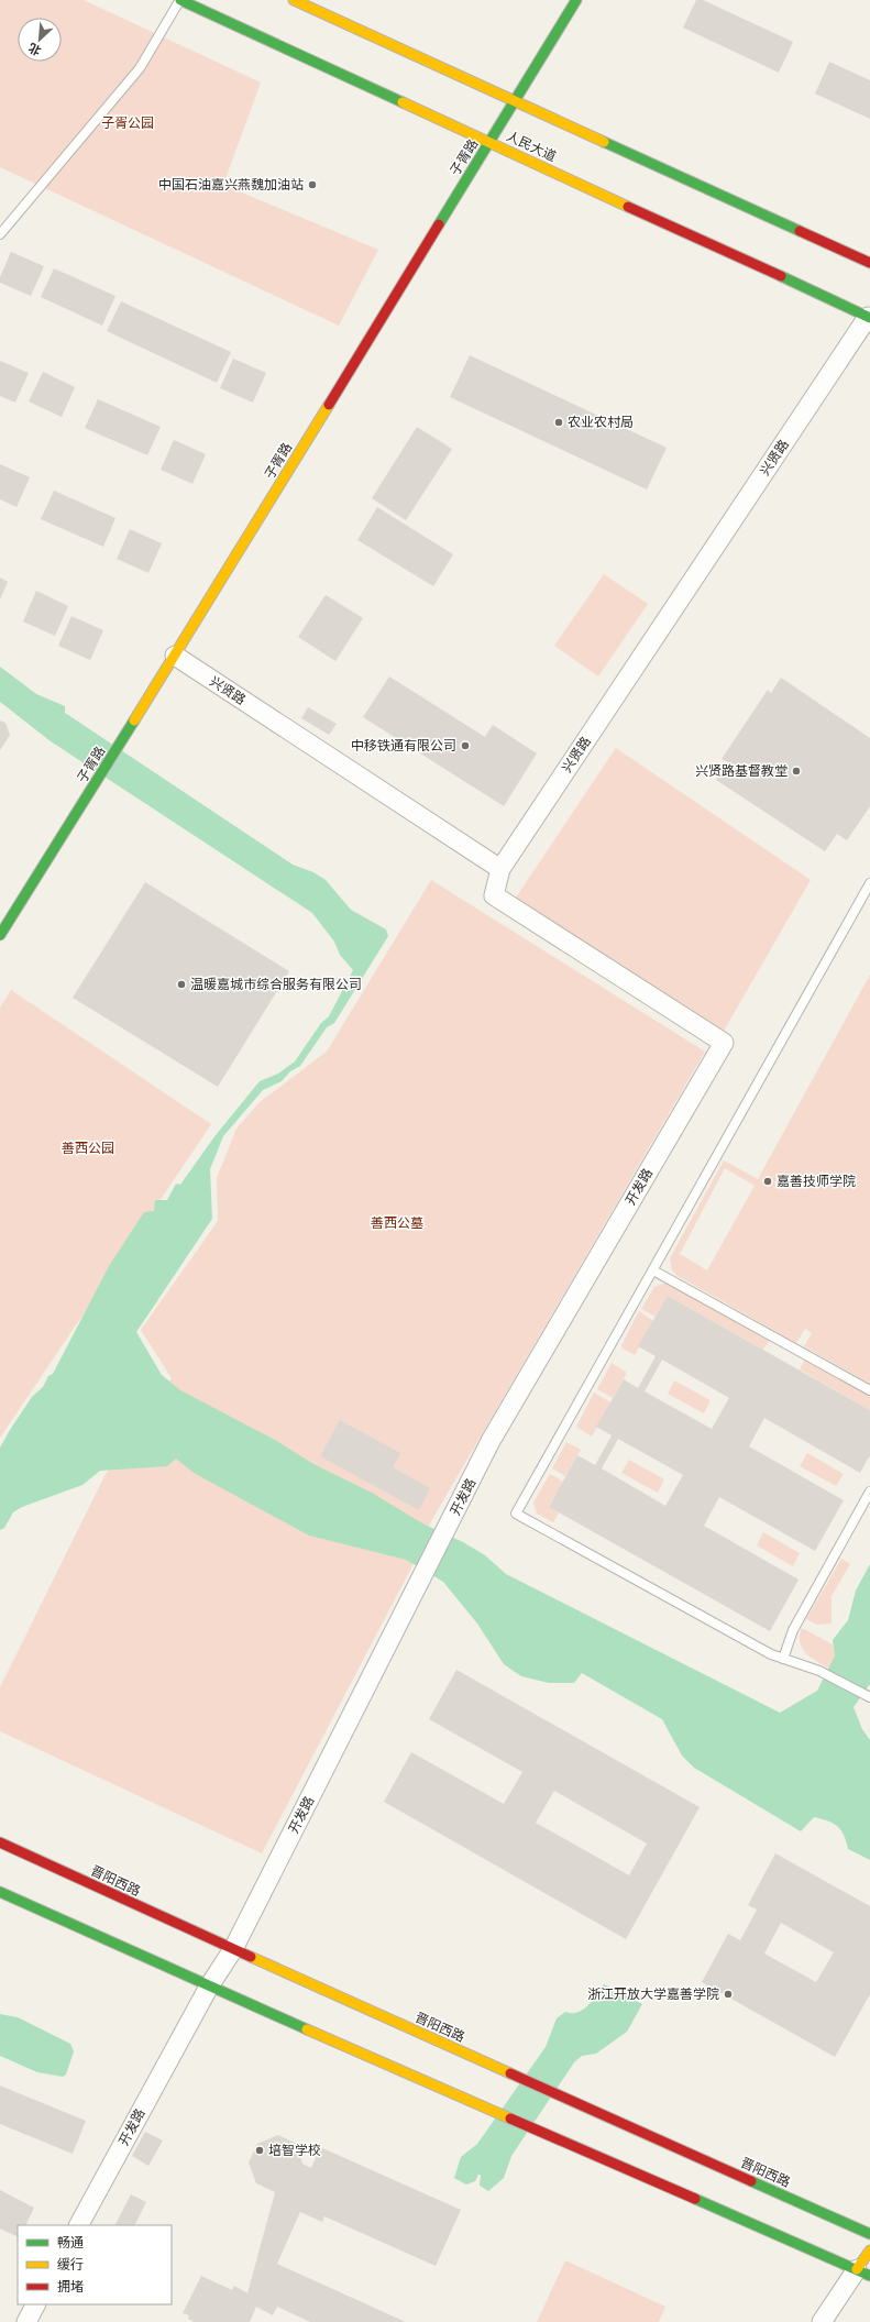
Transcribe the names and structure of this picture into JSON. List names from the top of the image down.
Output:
{
  "streets": {
    "main road": ["人民大道", "子胥路", "晋阳西路"],
    "street": ["兴贤路", "开发路"]
  },
  "crossings": [
    ["人民大道", "子胥路"],
    ["人民大道", "兴贤路"],
    ["子胥路", "兴贤路"],
    ["兴贤路", "开发路"],
    ["开发路", "晋阳西路"]
  ],
  "parks": ["子胥公园", "善西公园", "善西公墓"],
  "places": [
    "中国石油嘉兴燕魏加油站",
    "农业农村局",
    "中移铁通有限公司",
    "兴贤路基督教堂",
    "温暖嘉城市综合服务有限公司",
    "嘉善技师学院",
    "浙江开放大学嘉善学院",
    "培智学校"
  ],
  "legend": ["畅通", "缓行", "拥堵"],
  "north": "bottom left"
}
